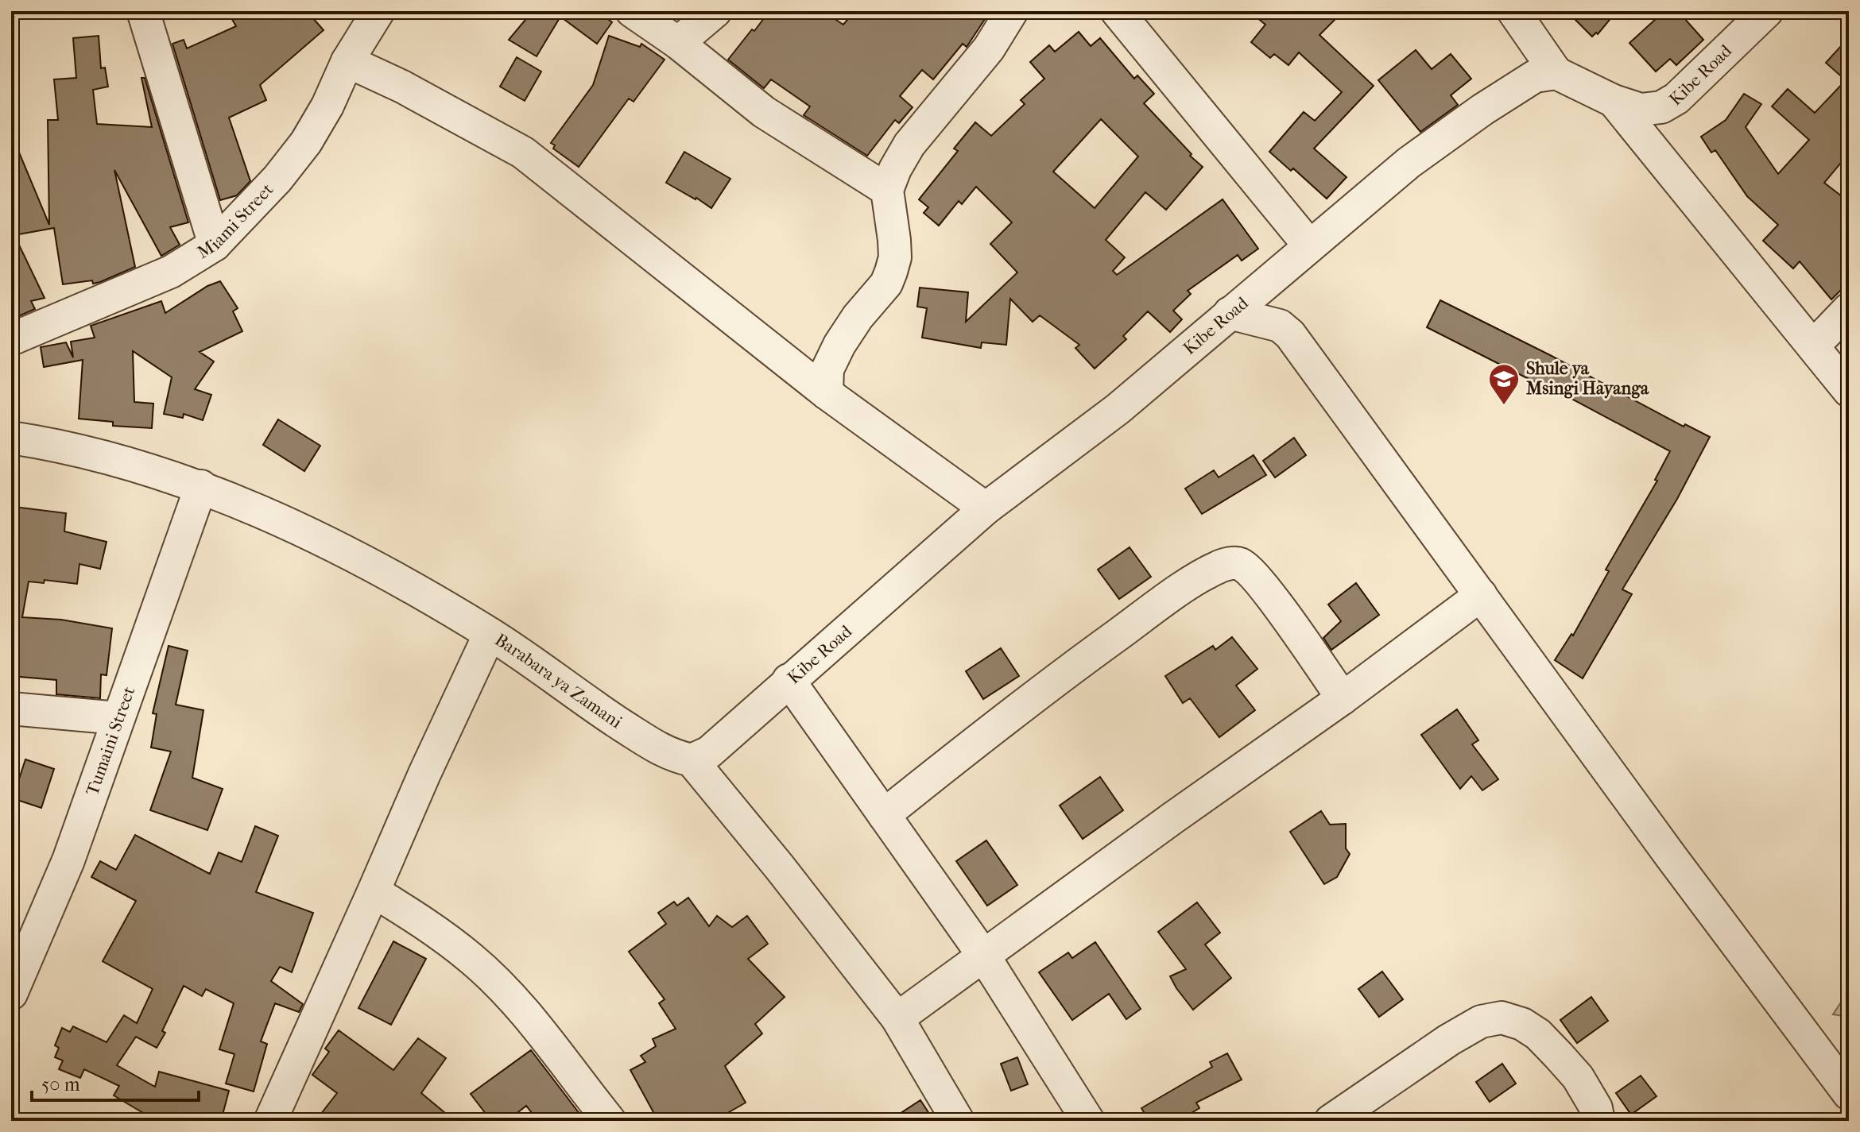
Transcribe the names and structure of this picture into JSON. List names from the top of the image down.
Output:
{
  "streets": {
    "street": [
      "Kibe Road",
      "Miami Street",
      "Barabara ya Zamani",
      "Tumaini Street"
    ]
  },
  "crossings": [
    ["Kibe Road", "Barabara ya Zamani"],
    ["Barabara ya Zamani", "Tumaini Street"]
  ],
  "places": {
    "school or university": ["Shule ya Msingi Hayanga"]
  },
  "scale_bar": "50 m"
}
